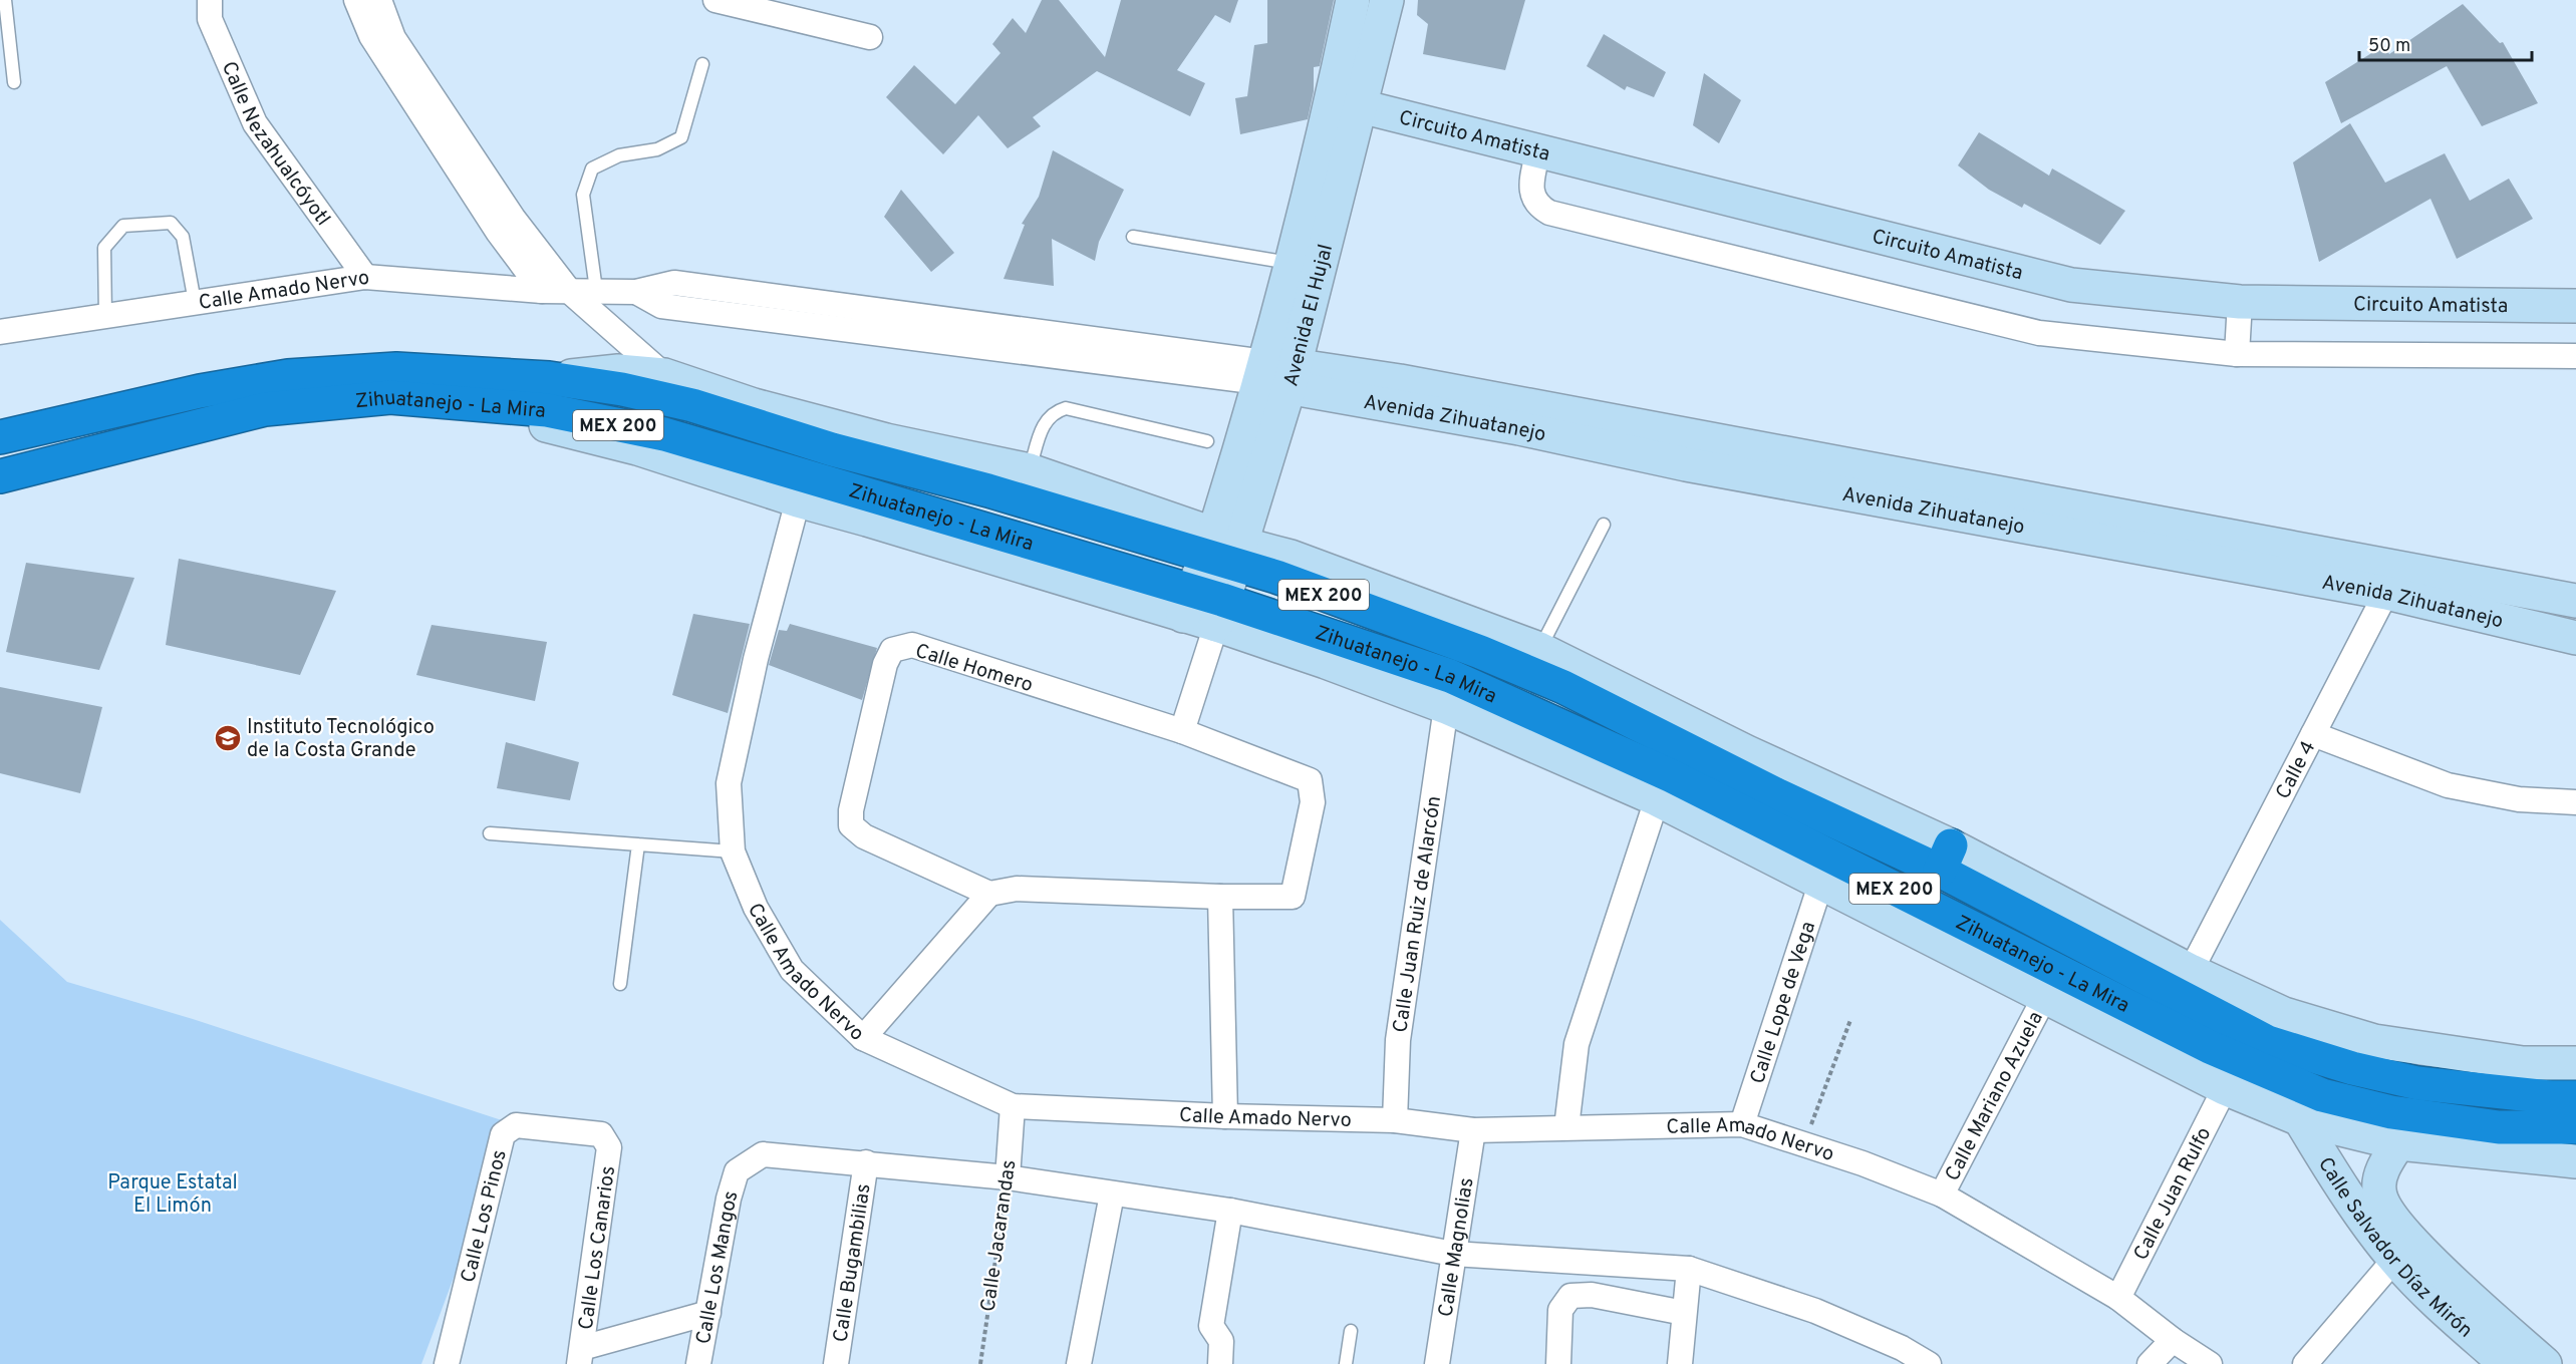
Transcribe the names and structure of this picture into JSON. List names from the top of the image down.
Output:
{
  "streets": {
    "highway": ["Zihuatanejo - La Mira", "MEX 200"],
    "main road": [
      "Circuito Amatista",
      "Avenida El Hujal",
      "Avenida Zihuatanejo",
      "Calle Salvador Díaz Mirón"
    ],
    "street": [
      "Calle Nezahualcóyotl",
      "Calle Amado Nervo",
      "Calle Homero",
      "Calle 4",
      "Calle Juan Ruiz de Alarcón",
      "Calle Lope de Vega",
      "Calle Mariano Azuela",
      "Calle Juan Rulfo",
      "Calle Los Pinos",
      "Calle Jacarandas",
      "Calle Magnolias",
      "Calle Los Canarios",
      "Calle Bugambilias",
      "Calle Los Mangos"
    ]
  },
  "crossings": [
    ["Circuito Amatista", "Avenida El Hujal"],
    ["Calle Nezahualcóyotl", "Calle Amado Nervo"],
    ["Calle Amado Nervo", "Avenida El Hujal"],
    ["Calle Amado Nervo", "Avenida Zihuatanejo"],
    ["Calle Amado Nervo", "Calle Juan Ruiz de Alarcón"],
    ["Calle Amado Nervo", "Calle Lope de Vega"],
    ["Calle Amado Nervo", "Calle Mariano Azuela"],
    ["Calle Amado Nervo", "Calle Juan Rulfo"],
    ["Calle Amado Nervo", "Calle Jacarandas"],
    ["Calle Amado Nervo", "Calle Magnolias"],
    ["Avenida El Hujal", "Zihuatanejo - La Mira"],
    ["Avenida El Hujal", "Avenida Zihuatanejo"],
    ["Avenida Zihuatanejo", "Calle 4"],
    ["Calle Los Pinos", "Calle Los Canarios"],
    ["Calle Bugambilias", "Calle Los Mangos"]
  ],
  "parks": ["Parque Estatal El Limón"],
  "places": {
    "school or university": ["Instituto Tecnológico de la Costa Grande"]
  },
  "scale_bar": "50 m"
}
